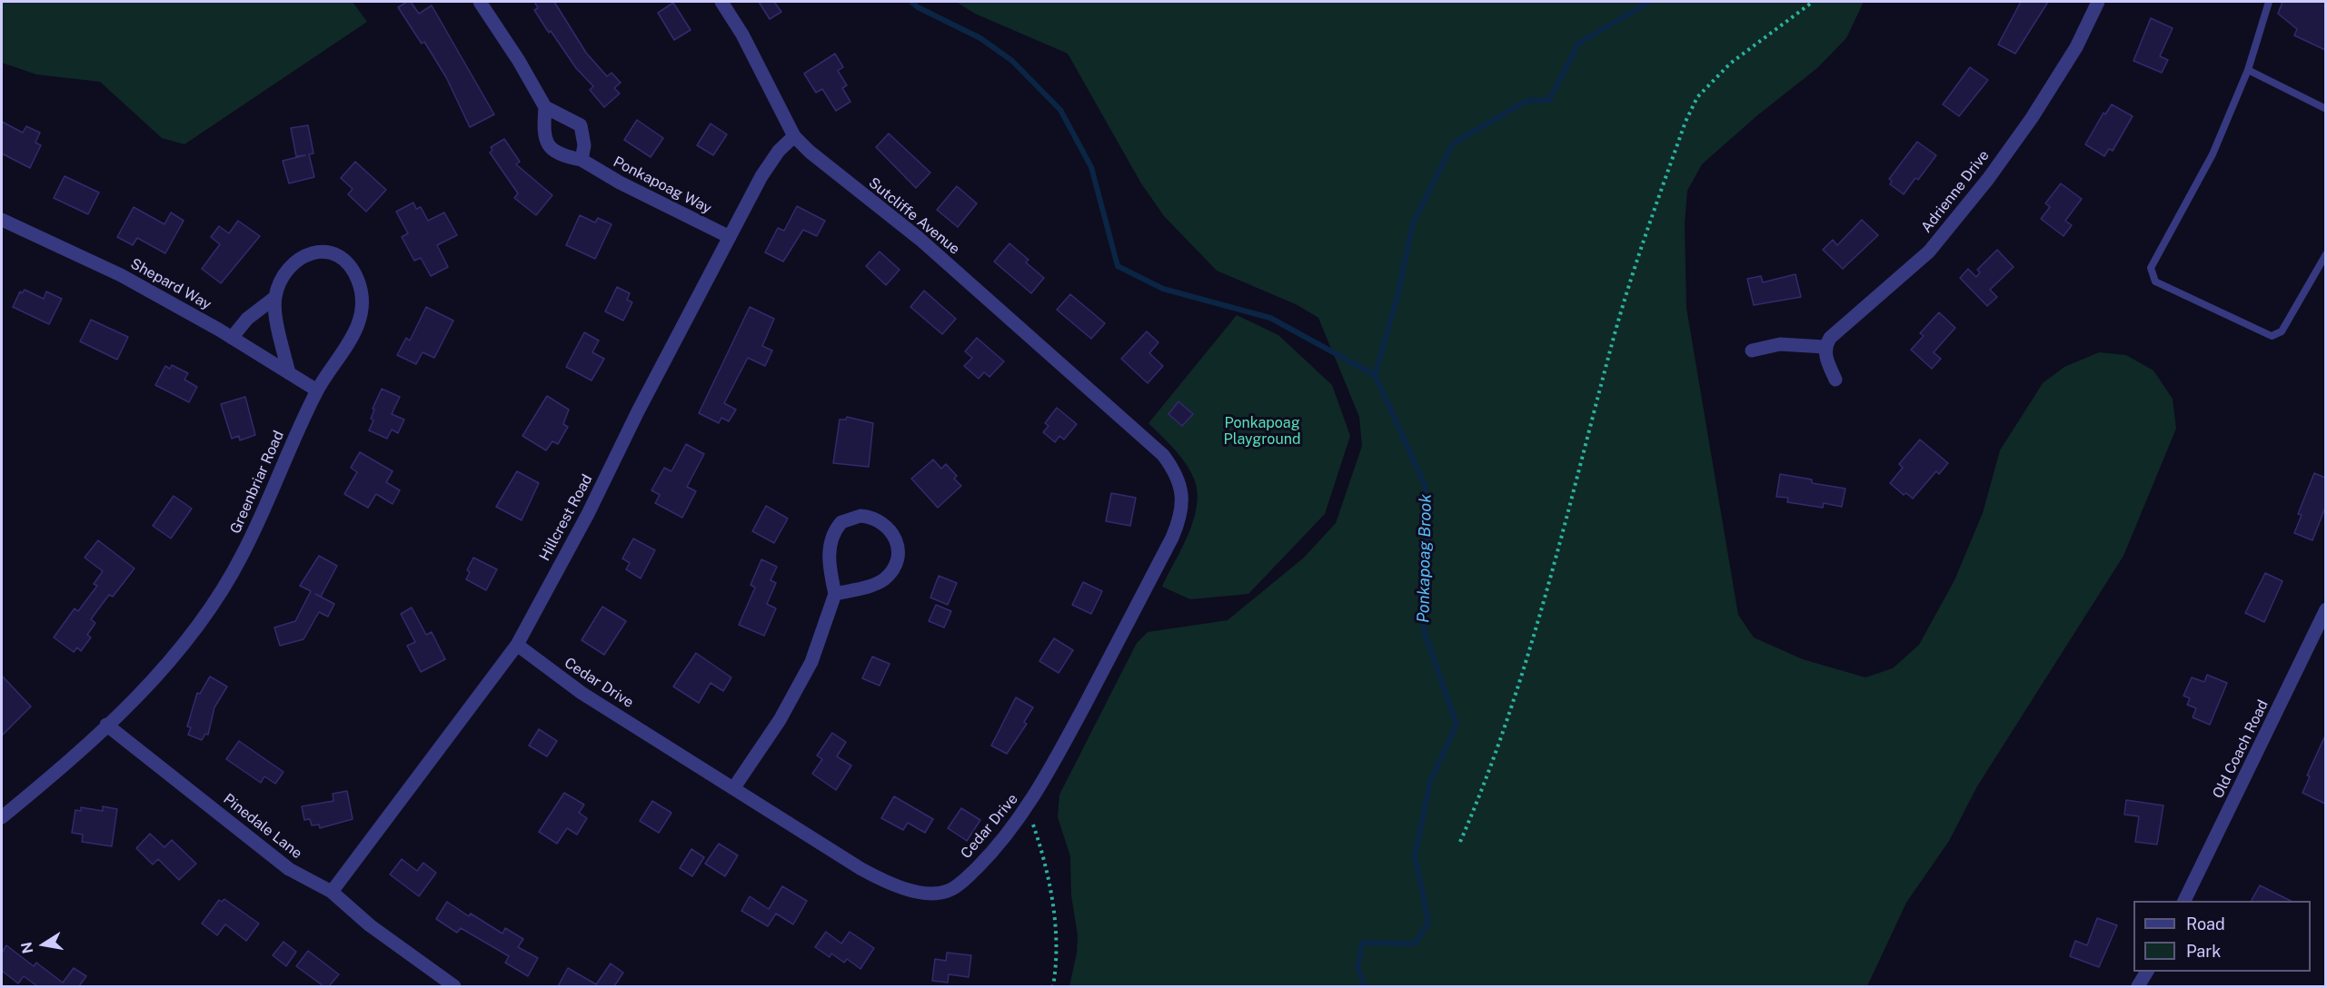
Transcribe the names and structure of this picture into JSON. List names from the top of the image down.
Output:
{
  "streets": {
    "street": [
      "Ponkapoag Way",
      "Adrienne Drive",
      "Sutcliffe Avenue",
      "Shepard Way",
      "Greenbriar Road",
      "Hillcrest Road",
      "Cedar Drive",
      "Old Coach Road",
      "Pinedale Lane"
    ]
  },
  "crossings": [
    ["Ponkapoag Way", "Hillcrest Road"],
    ["Sutcliffe Avenue", "Hillcrest Road"],
    ["Sutcliffe Avenue", "Cedar Drive"],
    ["Shepard Way", "Greenbriar Road"],
    ["Greenbriar Road", "Pinedale Lane"],
    ["Hillcrest Road", "Cedar Drive"],
    ["Hillcrest Road", "Pinedale Lane"]
  ],
  "water": ["Ponkapoag Brook"],
  "parks": ["Ponkapoag Playground"],
  "legend": ["Road", "Park"],
  "north": "left"
}
